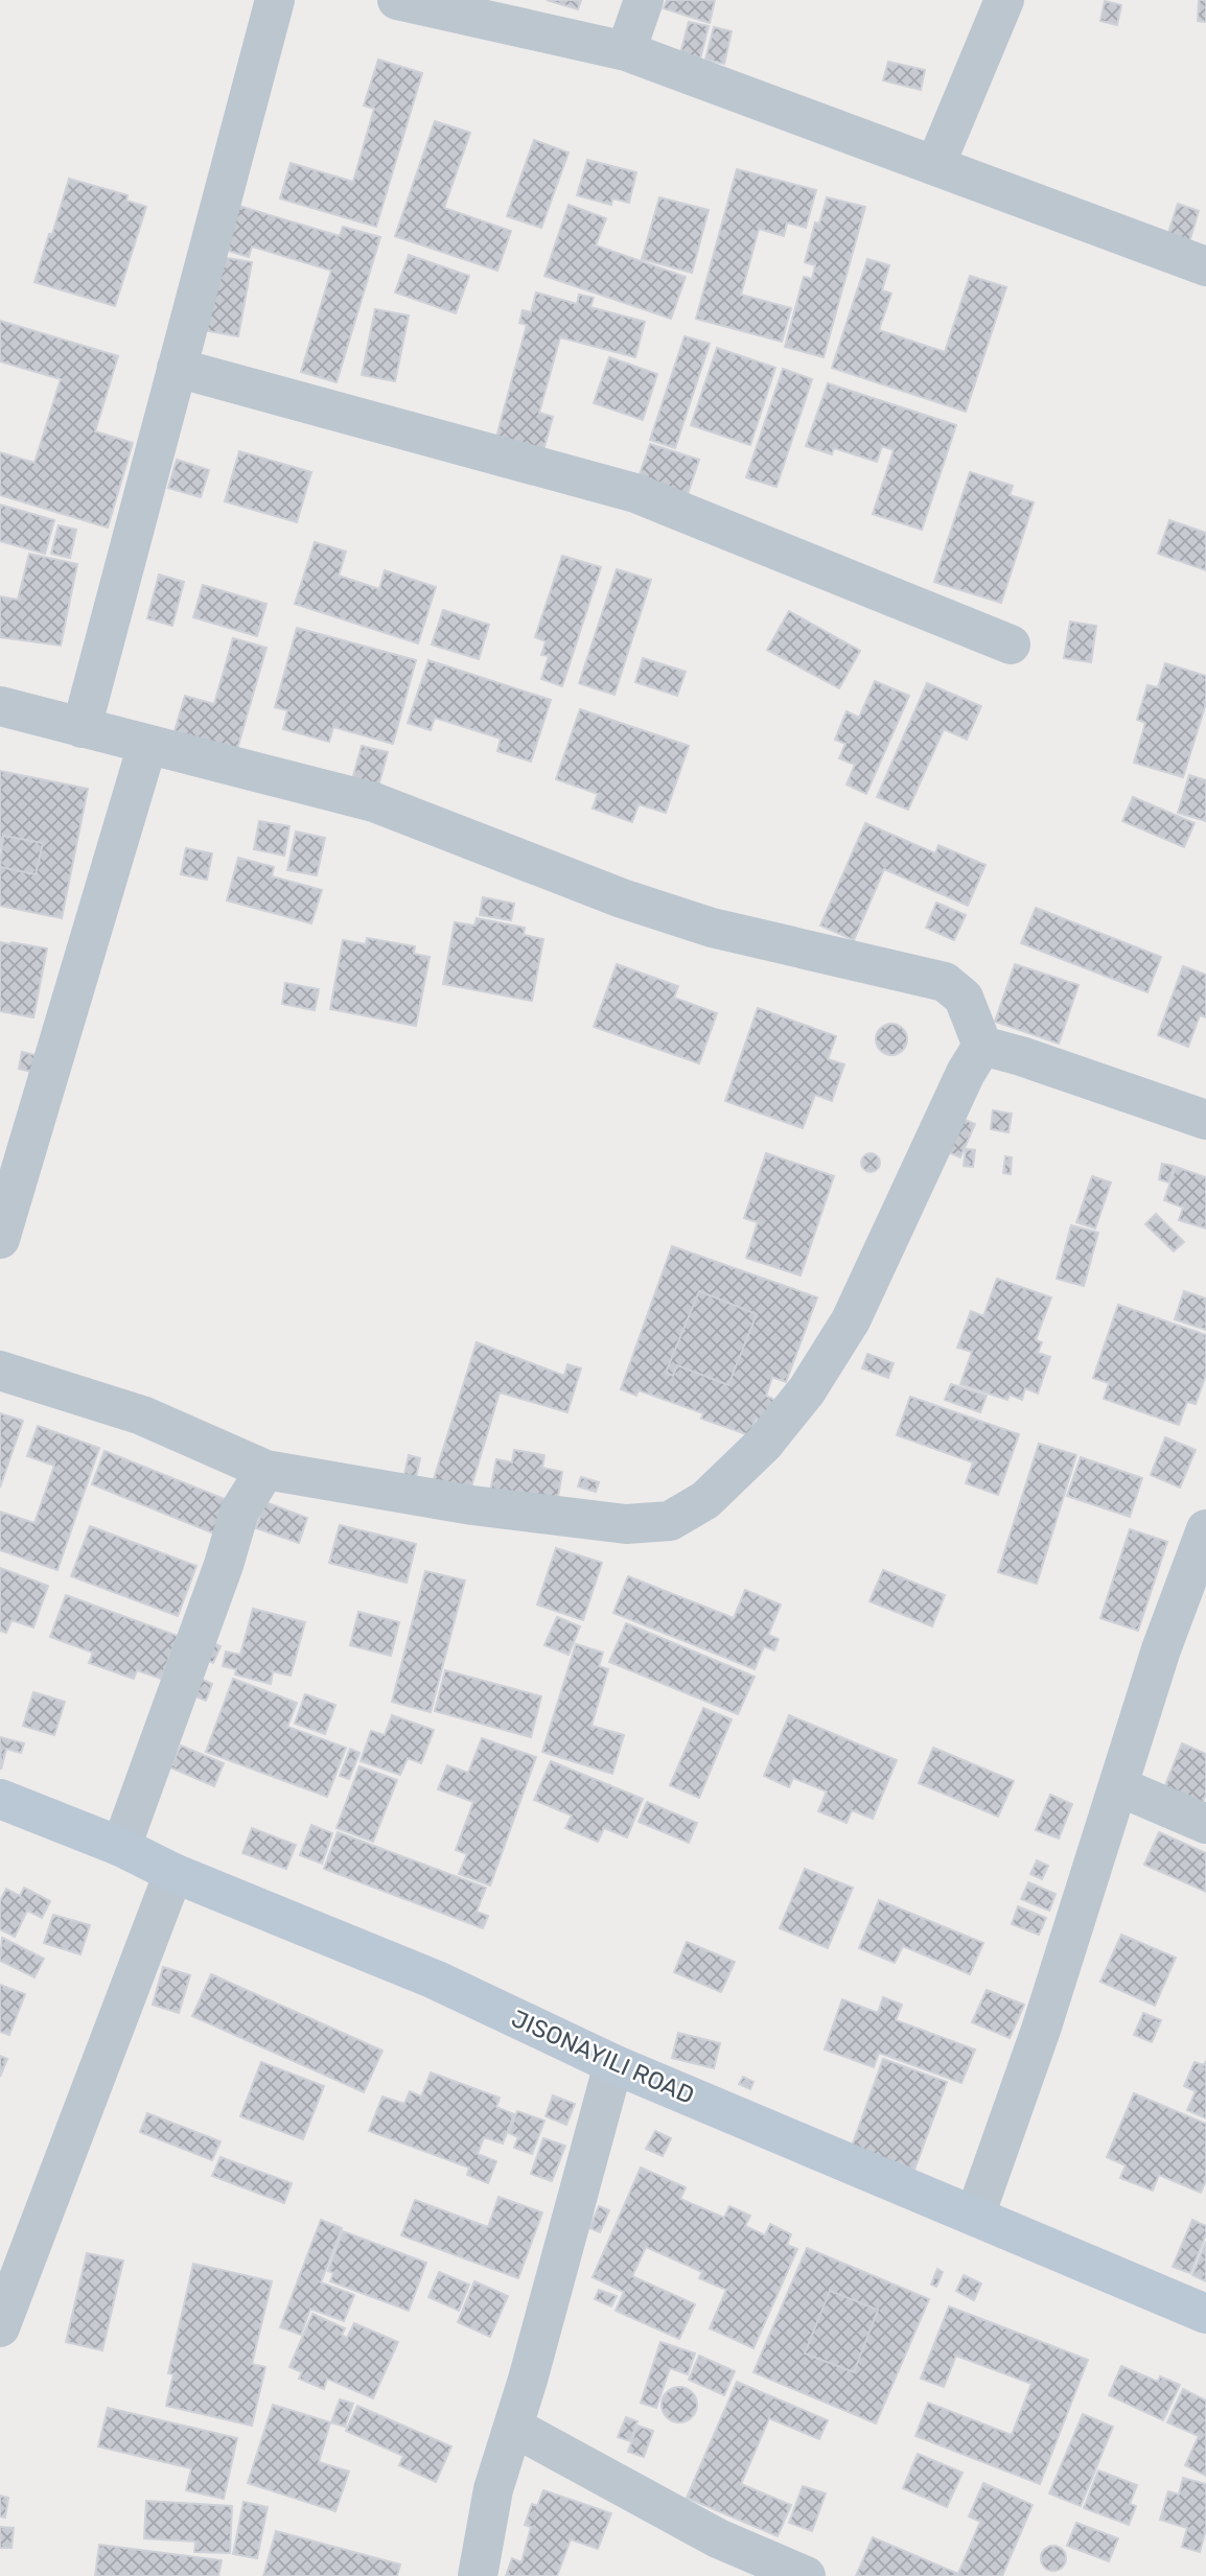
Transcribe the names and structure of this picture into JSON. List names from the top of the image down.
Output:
{
  "streets": {
    "street": ["JISONAYILI ROAD"]
  }
}
